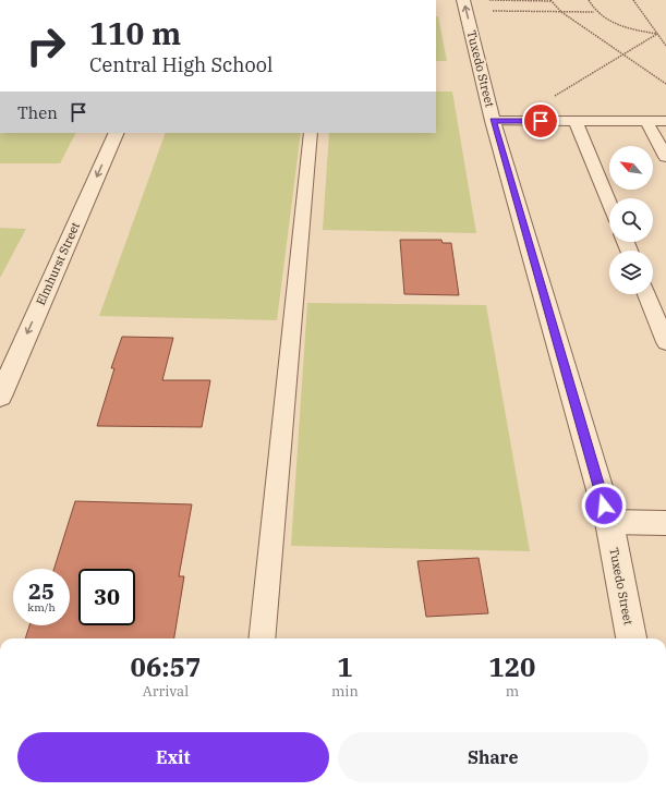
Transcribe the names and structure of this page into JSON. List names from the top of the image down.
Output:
{
  "streets": {
    "street": ["Tuxedo Street", "Elmhurst Street"]
  },
  "one_way": ["Elmhurst Street"],
  "north": "top left",
  "page": {
    "turn": ["110 m", "Central High School"],
    "then": "Then",
    "speed": "25 km/h",
    "limit": "30",
    "eta": [
      "06:57",
      "Arrival",
      "1",
      "min",
      "120",
      "m"
    ],
    "buttons": ["Exit", "Share"]
  }
}
